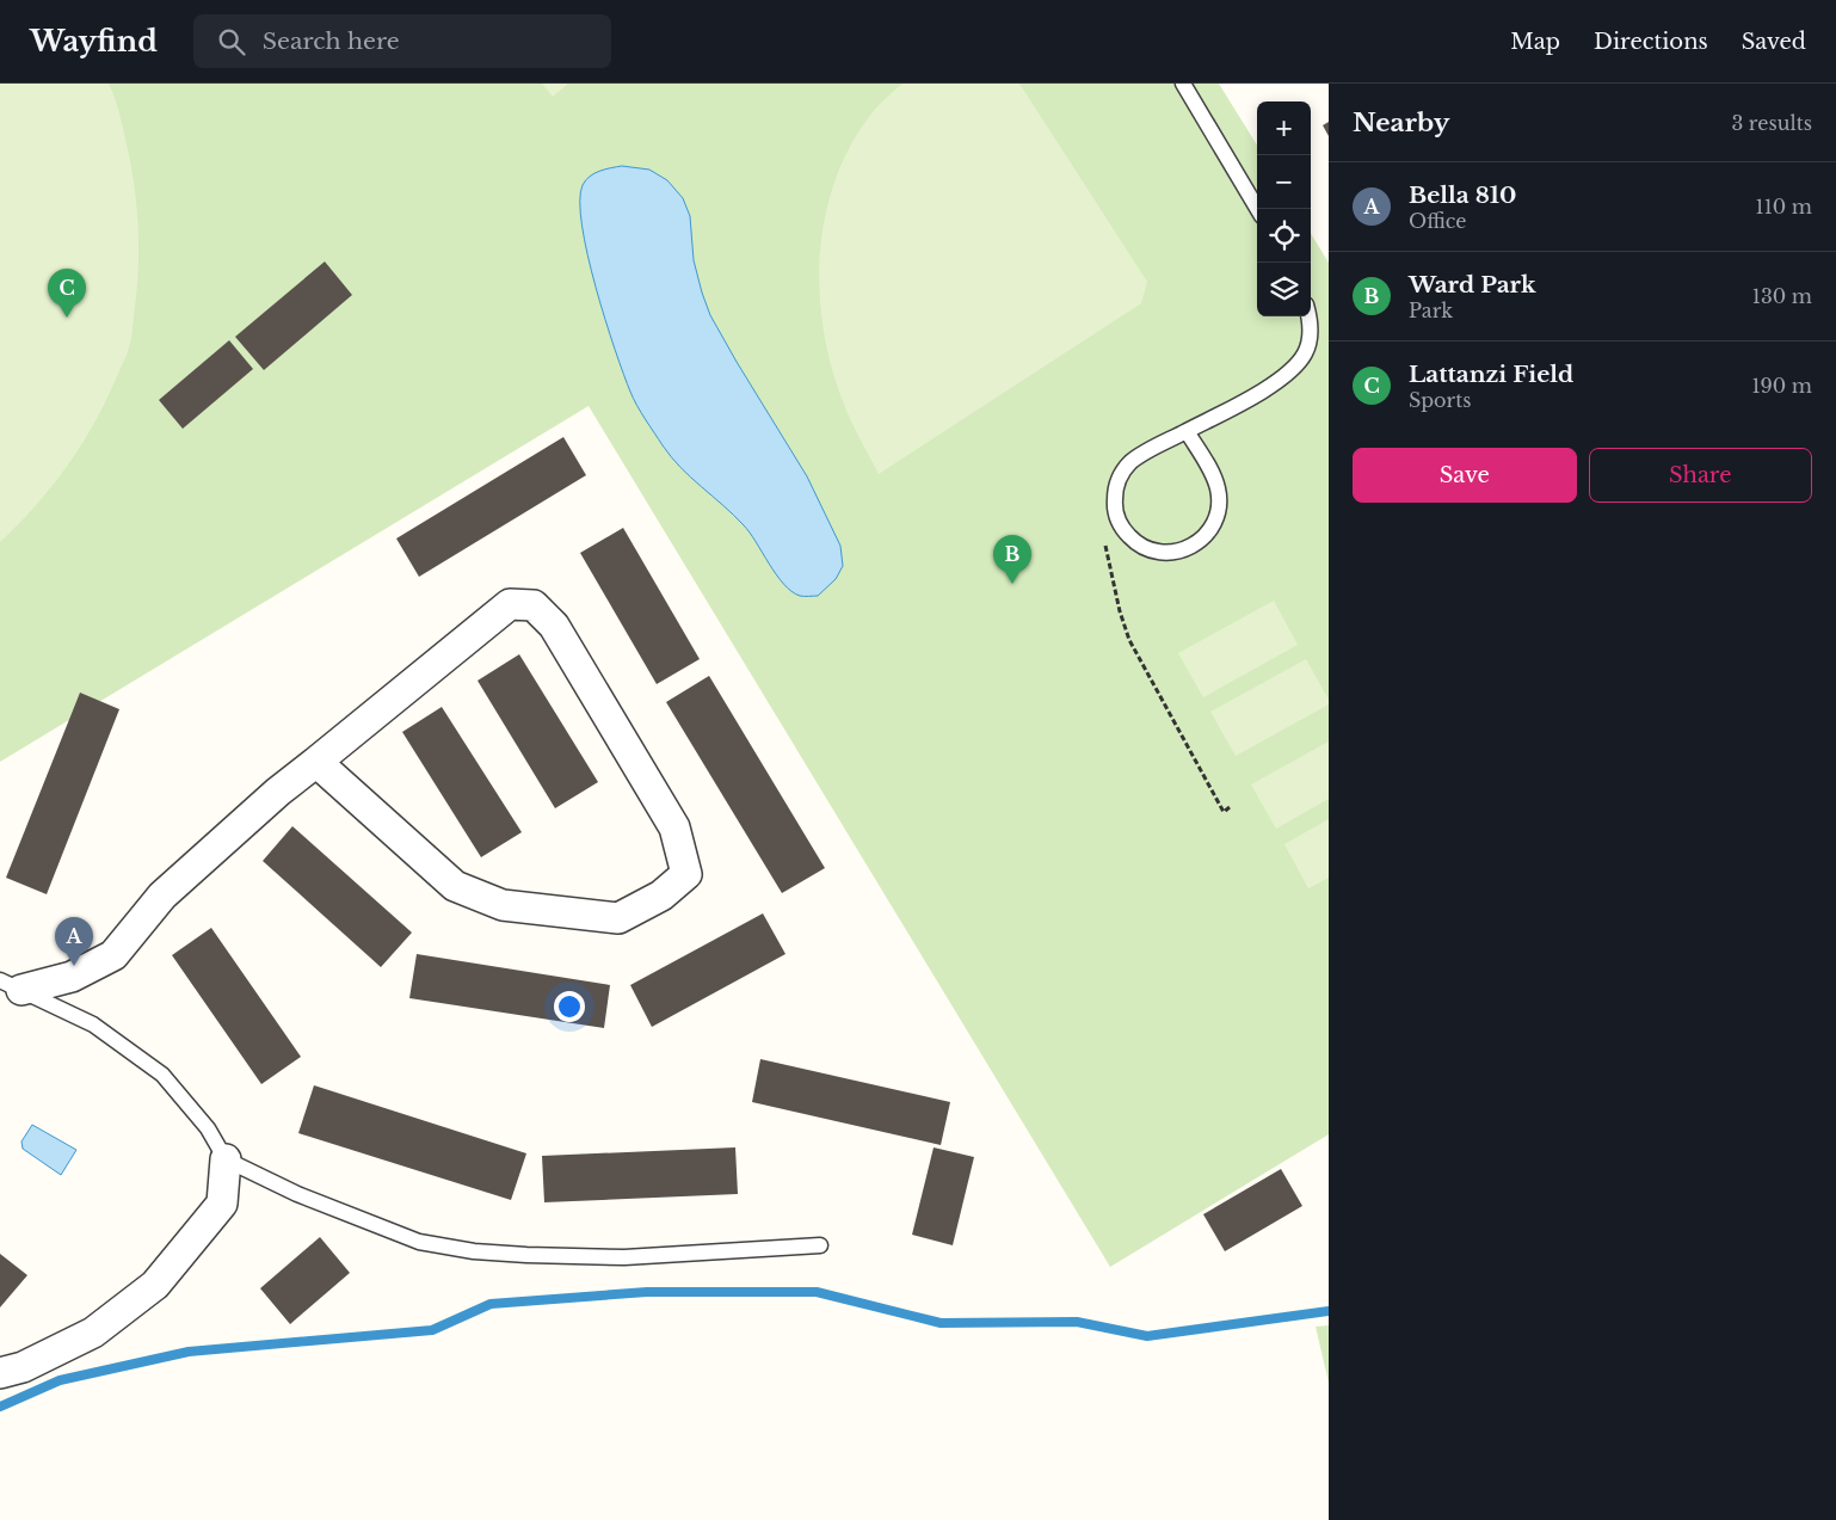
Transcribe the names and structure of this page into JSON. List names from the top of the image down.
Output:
{
  "page": {
    "header": "Wayfind",
    "search": "Search here",
    "nav": ["Map", "Directions", "Saved"],
    "heading": ["Nearby", "3 results"],
    "map_buttons": ["+", "−"],
    "list": [
      {
        "mark": "A",
        "name": "Bella 810",
        "note": "Office",
        "value": "110 m"
      },
      {
        "mark": "B",
        "name": "Ward Park",
        "note": "Park",
        "value": "130 m"
      },
      {
        "mark": "C",
        "name": "Lattanzi Field",
        "note": "Sports",
        "value": "190 m"
      }
    ],
    "pins": ["C", "B", "A"],
    "buttons": ["Save", "Share"]
  }
}
